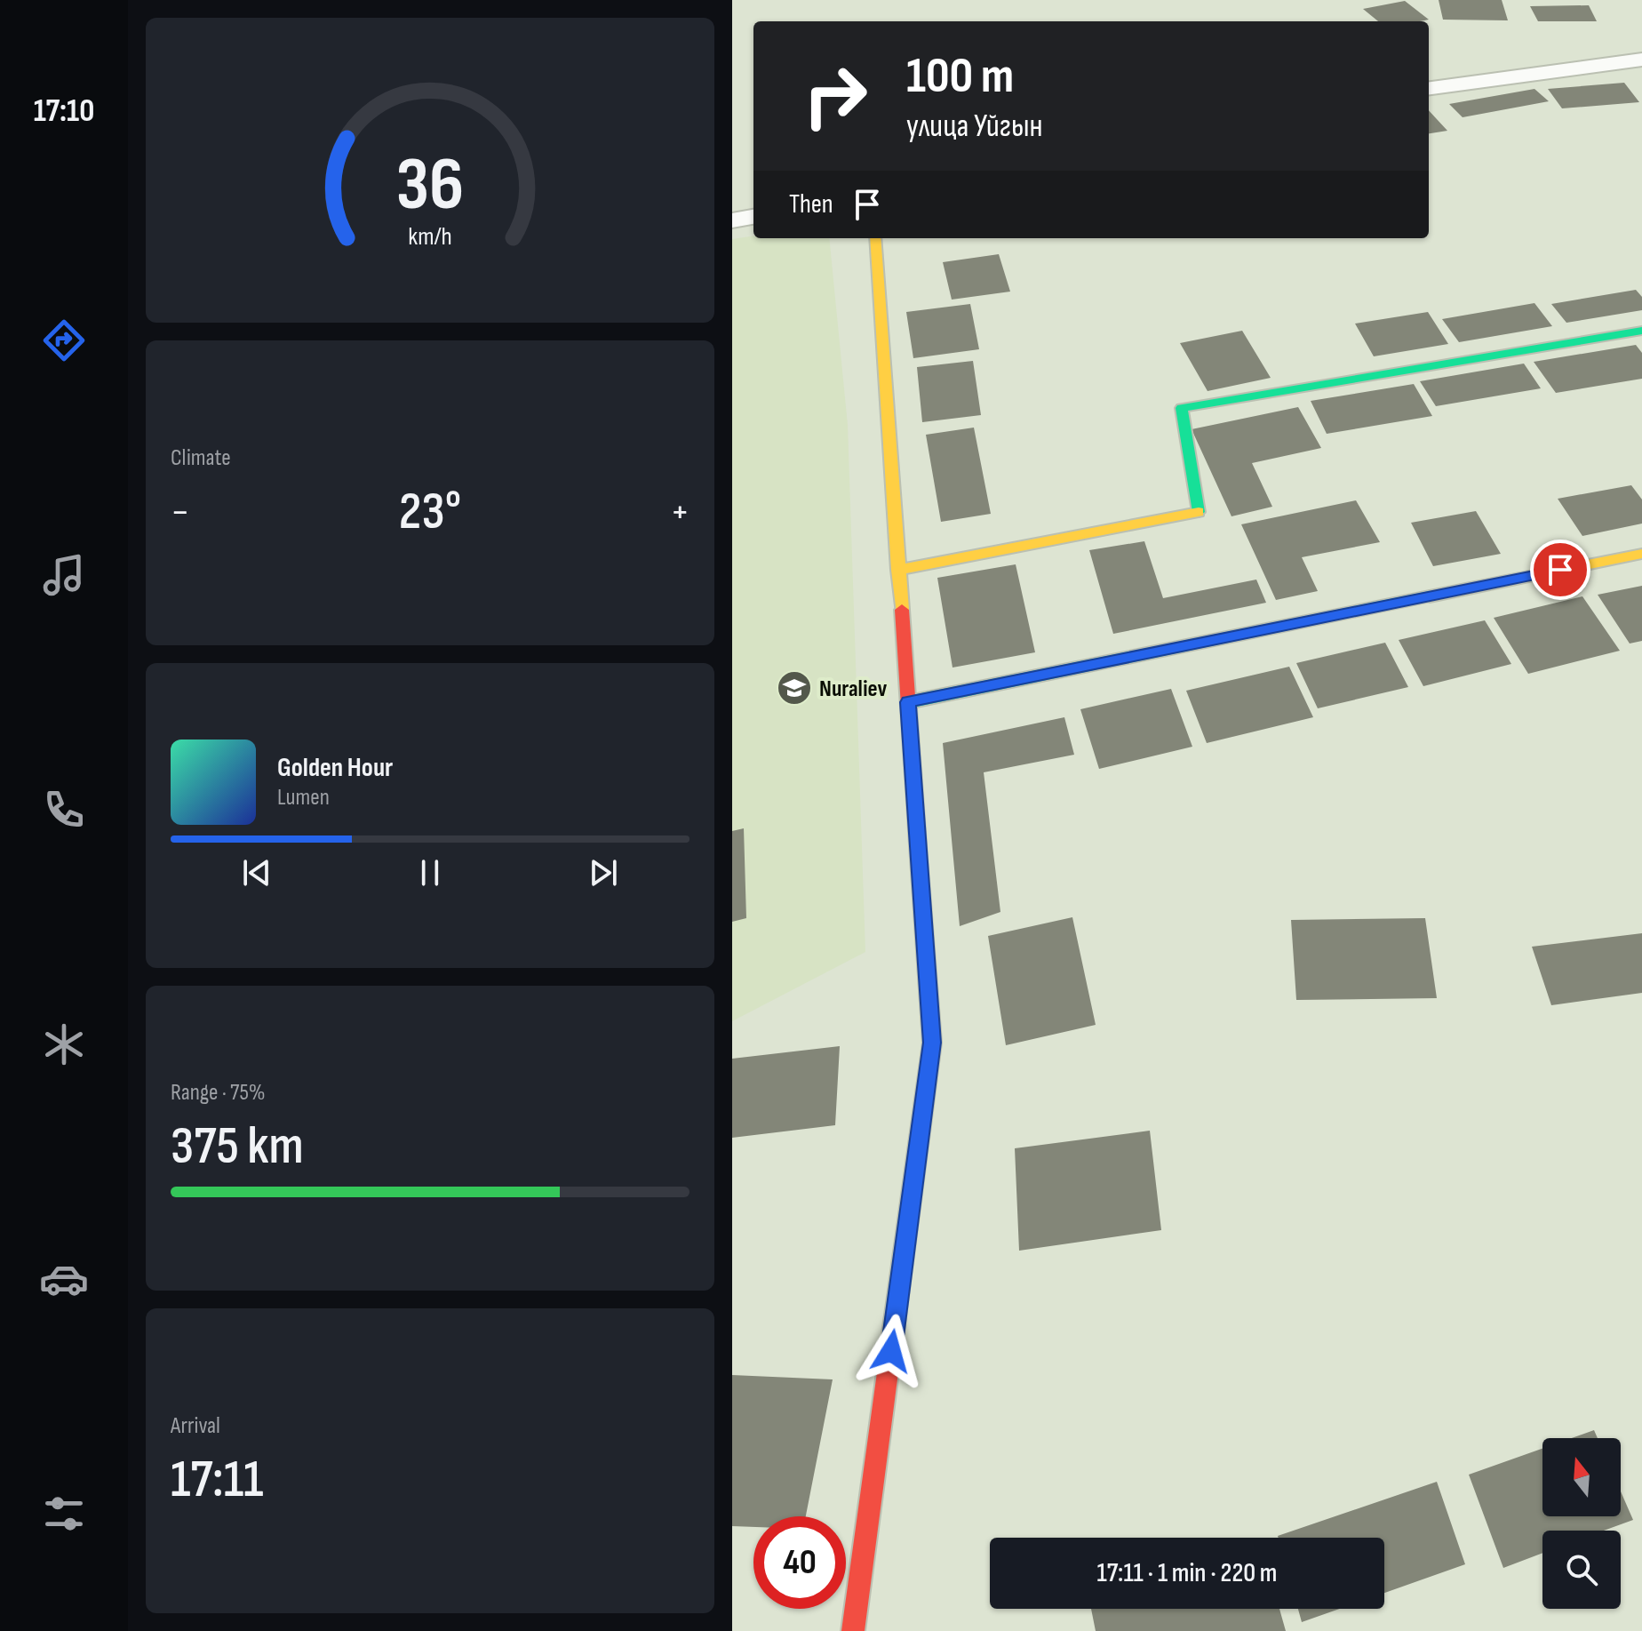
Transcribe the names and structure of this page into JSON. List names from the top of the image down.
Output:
{
  "places": {
    "school or university": ["Nuraliev"]
  },
  "north": "top",
  "page": {
    "tabs": "17:10",
    "turn": ["100 m", "улица Уйгын"],
    "then": "Then",
    "tile": [
      "Climate",
      ["Range · 75%", "375 km"],
      ["Arrival", "17:11"]
    ],
    "heat": ["−", "23°", "+"],
    "song": ["Golden Hour", "Lumen"],
    "limit": "40",
    "trip": "17:11 · 1 min · 220 m",
    "gauge": ["36", "km/h"]
  }
}
